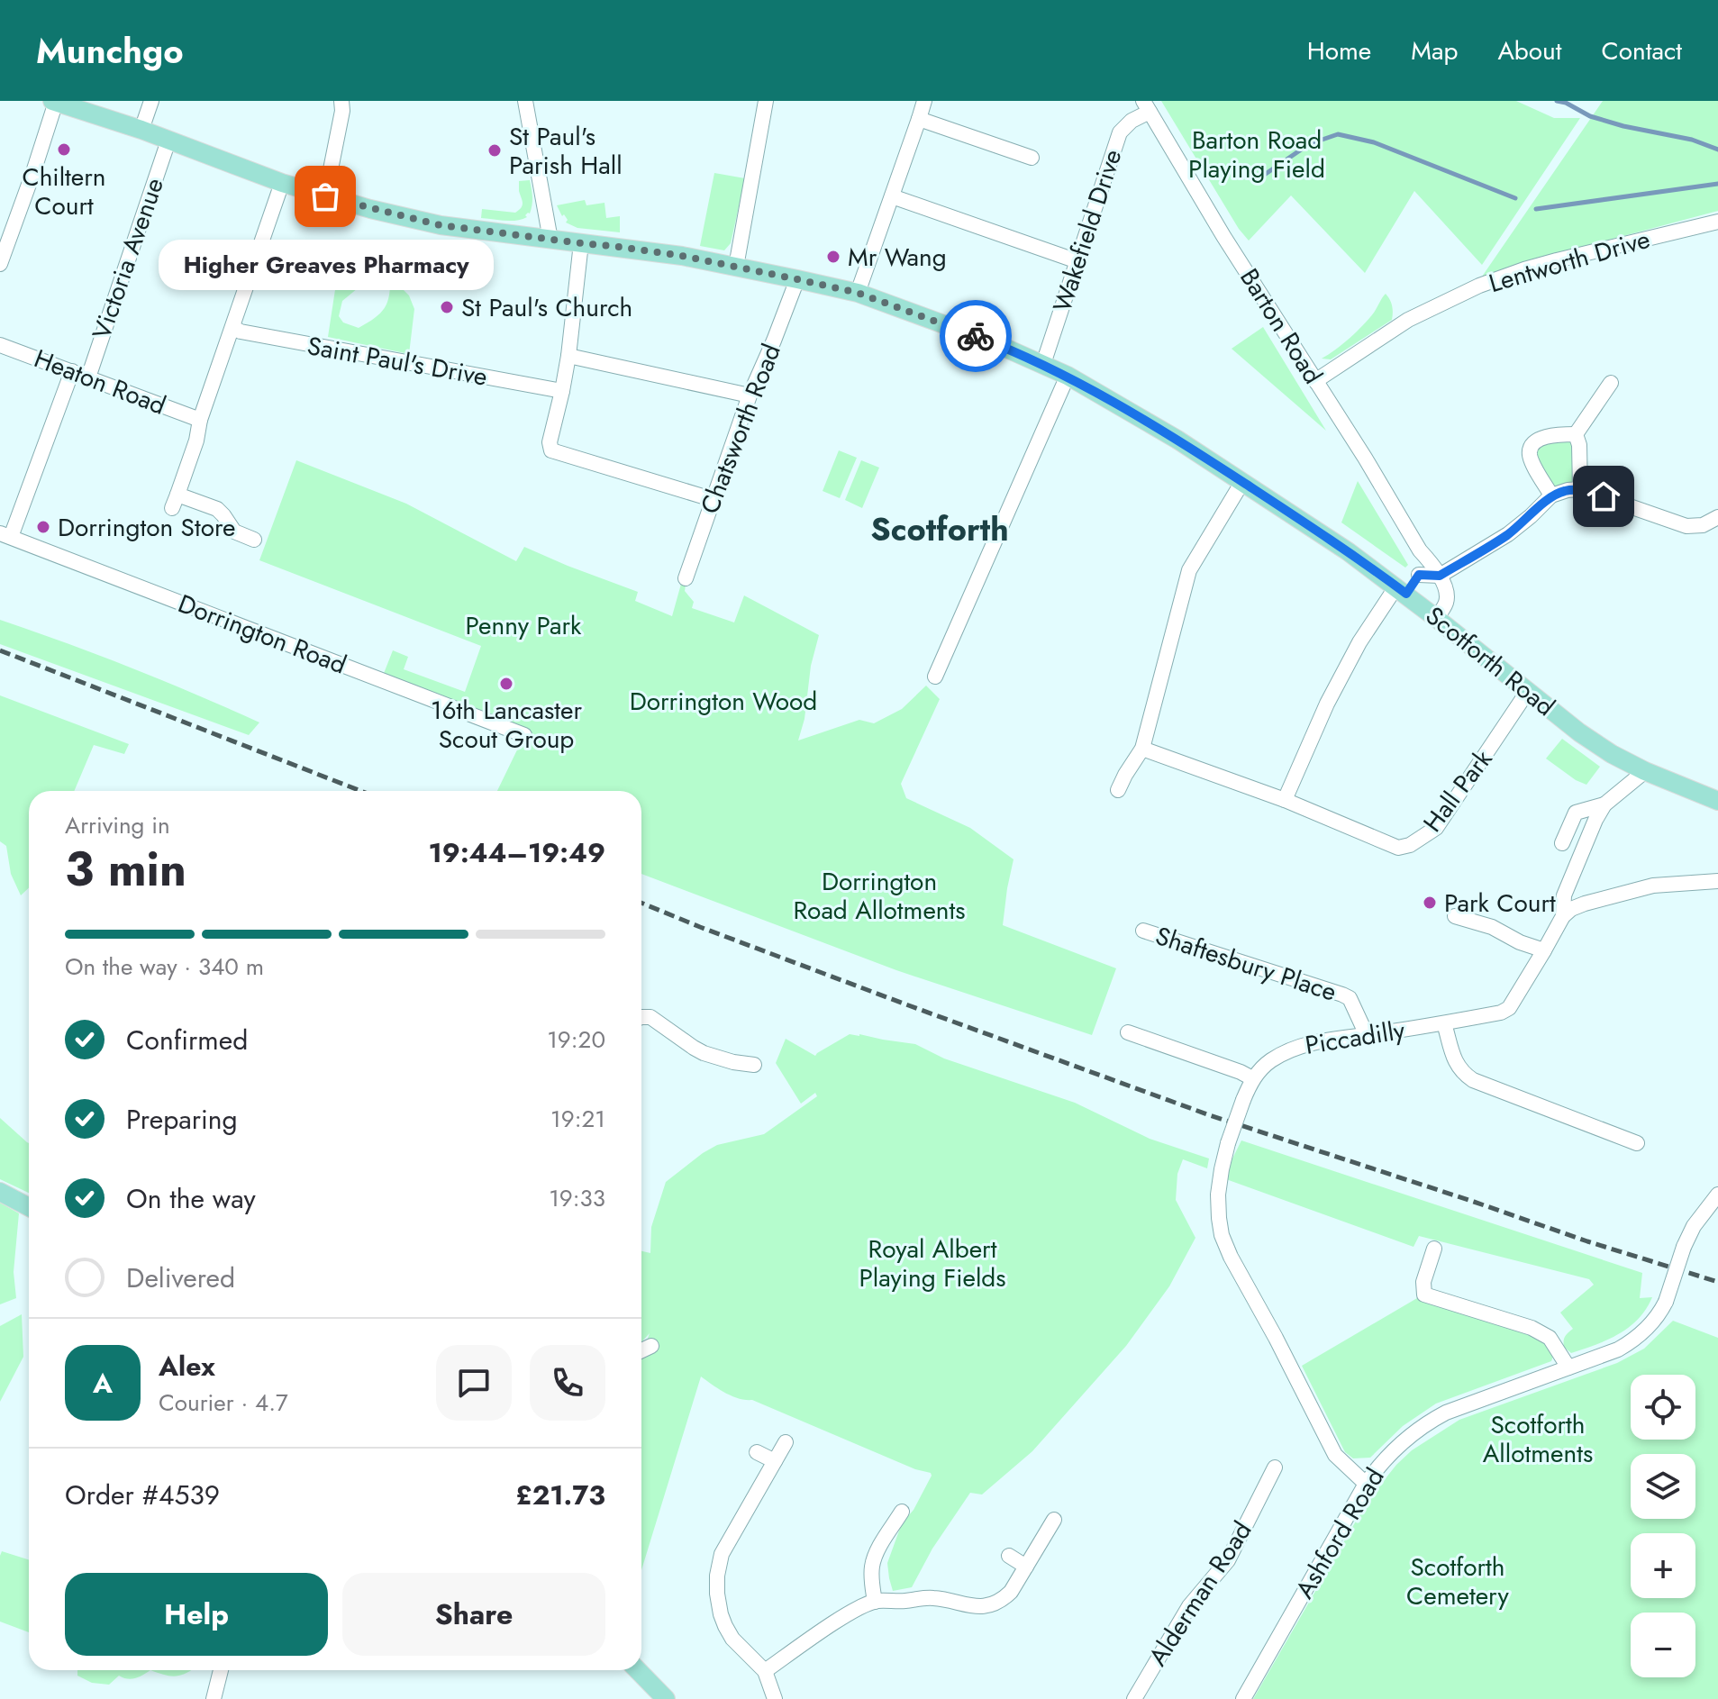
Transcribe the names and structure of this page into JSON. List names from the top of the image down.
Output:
{
  "streets": {
    "main road": ["Scotforth Road"],
    "street": [
      "Wakefield Drive",
      "Victoria Avenue",
      "Lentworth Drive",
      "Barton Road",
      "Saint Paul's Drive",
      "Heaton Road",
      "Chatsworth Road",
      "Dorrington Road",
      "Hall Park",
      "Shaftesbury Place",
      "Piccadilly",
      "Ashford Road",
      "Alderman Road"
    ]
  },
  "crossings": [
    ["Wakefield Drive", "Barton Road"],
    ["Wakefield Drive", "Scotforth Road"],
    ["Victoria Avenue", "Heaton Road"],
    ["Victoria Avenue", "Scotforth Road"],
    ["Lentworth Drive", "Barton Road"],
    ["Chatsworth Road", "Scotforth Road"],
    ["Scotforth Road", "Hall Park"],
    ["Scotforth Road", "Piccadilly"],
    ["Shaftesbury Place", "Piccadilly"],
    ["Piccadilly", "Ashford Road"]
  ],
  "districts": ["Scotforth"],
  "parks": [
    "Barton Road Playing Field",
    "Penny Park",
    "Dorrington Wood",
    "Dorrington Road Allotments",
    "Royal Albert Playing Fields",
    "Scotforth Allotments",
    "Scotforth Cemetery"
  ],
  "places": [
    "Chiltern Court",
    "St Paul's Parish Hall",
    "Higher Greaves Pharmacy",
    "Mr Wang",
    "St Paul's Church",
    "Dorrington Store",
    "16th Lancaster Scout Group",
    "Park Court"
  ],
  "page": {
    "header": "Munchgo",
    "nav": [
      "Home",
      "Map",
      "About",
      "Contact"
    ],
    "bubble": "Higher Greaves Pharmacy",
    "heading": ["3 min", "Arriving in", "19:44–19:49"],
    "panel": [
      "Alex",
      "Courier · 4.7",
      "Order #4539",
      "£21.73"
    ],
    "bar": "On the way · 340 m",
    "list": [
      ["Confirmed", "19:20"],
      ["Preparing", "19:21"],
      ["On the way", "19:33"],
      "Delivered"
    ],
    "round": "A",
    "map_buttons": ["+", "−"],
    "buttons": ["Help", "Share"]
  }
}
